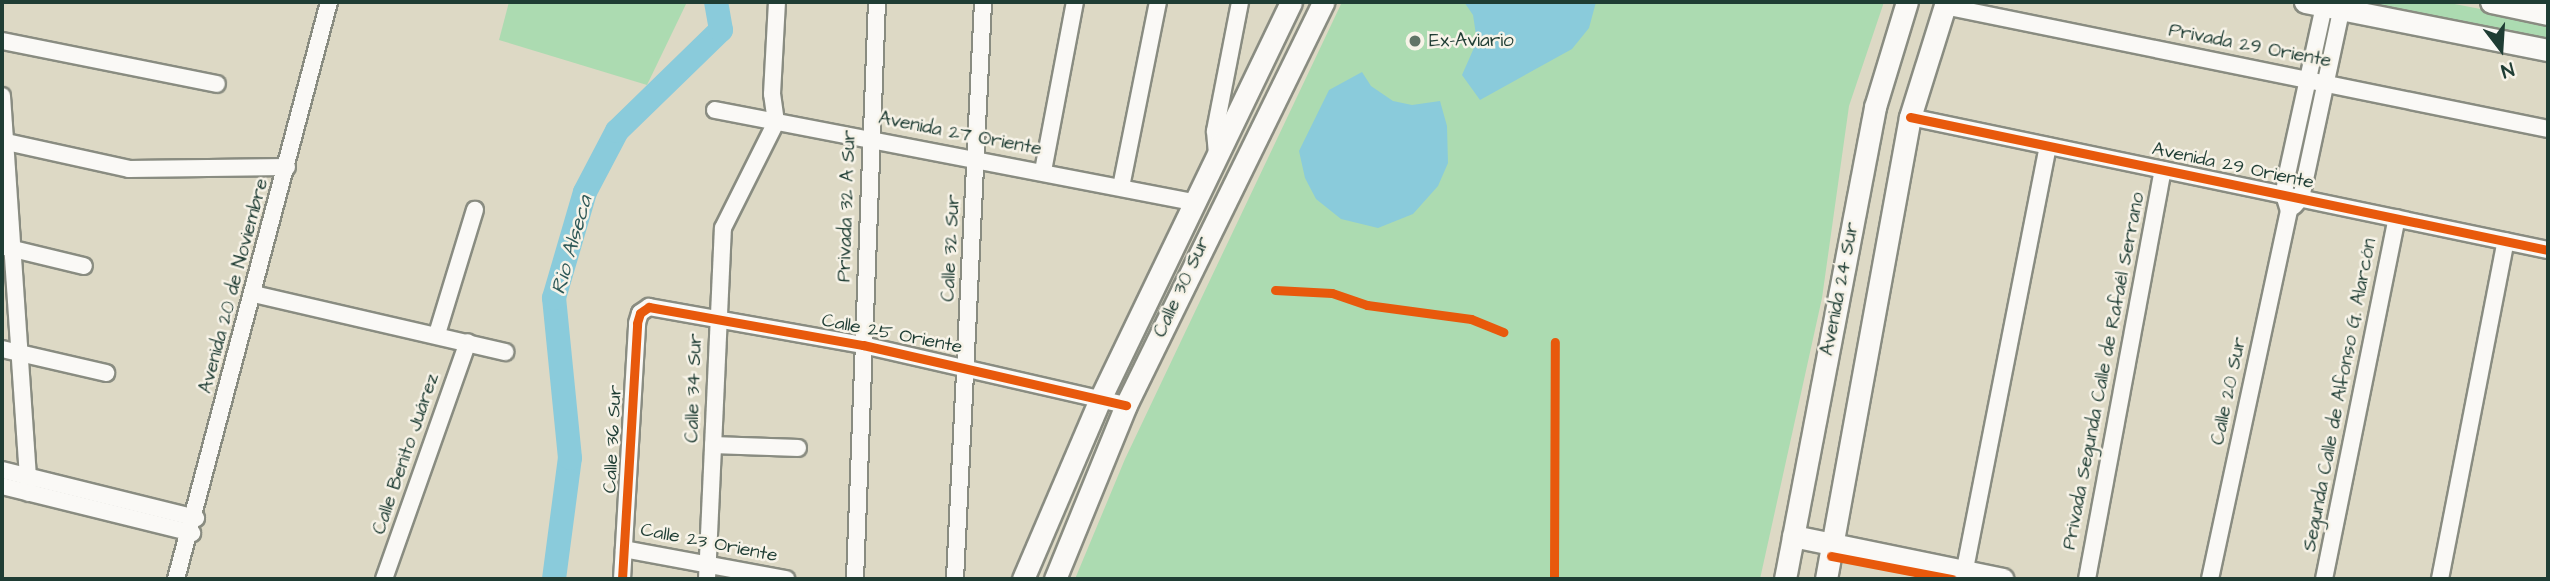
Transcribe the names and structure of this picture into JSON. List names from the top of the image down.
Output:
{
  "streets": {
    "main road": ["Calle 30 Sur", "Avenida 24 Sur"],
    "street": [
      "Privada 29 Oriente",
      "Avenida 27 Oriente",
      "Avenida 29 Oriente",
      "Privada 32 A Sur",
      "Calle 32 Sur",
      "Avenida 20 de Noviembre",
      "Calle 25 Oriente",
      "Privada Segunda Calle de Rafaél Serrano",
      "Calle 34 Sur",
      "Calle 20 Sur",
      "Segunda Calle de Alfonso G. Alarcón",
      "Calle 36 Sur",
      "Calle Benito Juárez",
      "Calle 23 Oriente"
    ]
  },
  "crossings": [
    ["Privada 29 Oriente", "Avenida 24 Sur"],
    ["Privada 29 Oriente", "Calle 20 Sur"],
    ["Avenida 27 Oriente", "Privada 32 A Sur"],
    ["Avenida 27 Oriente", "Calle 32 Sur"],
    ["Avenida 27 Oriente", "Calle 30 Sur"],
    ["Avenida 27 Oriente", "Calle 34 Sur"],
    ["Avenida 29 Oriente", "Avenida 24 Sur"],
    ["Avenida 29 Oriente", "Privada Segunda Calle de Rafaél Serrano"],
    ["Avenida 29 Oriente", "Calle 20 Sur"],
    ["Avenida 29 Oriente", "Segunda Calle de Alfonso G. Alarcón"],
    ["Privada 32 A Sur", "Calle 25 Oriente"],
    ["Calle 32 Sur", "Calle 25 Oriente"],
    ["Calle 30 Sur", "Calle 25 Oriente"],
    ["Calle 25 Oriente", "Calle 34 Sur"],
    ["Calle 25 Oriente", "Calle 36 Sur"],
    ["Calle 34 Sur", "Calle 23 Oriente"],
    ["Calle 36 Sur", "Calle 23 Oriente"]
  ],
  "water": ["Rio Alseca"],
  "places": ["Ex-Aviario"],
  "north": "bottom"
}
